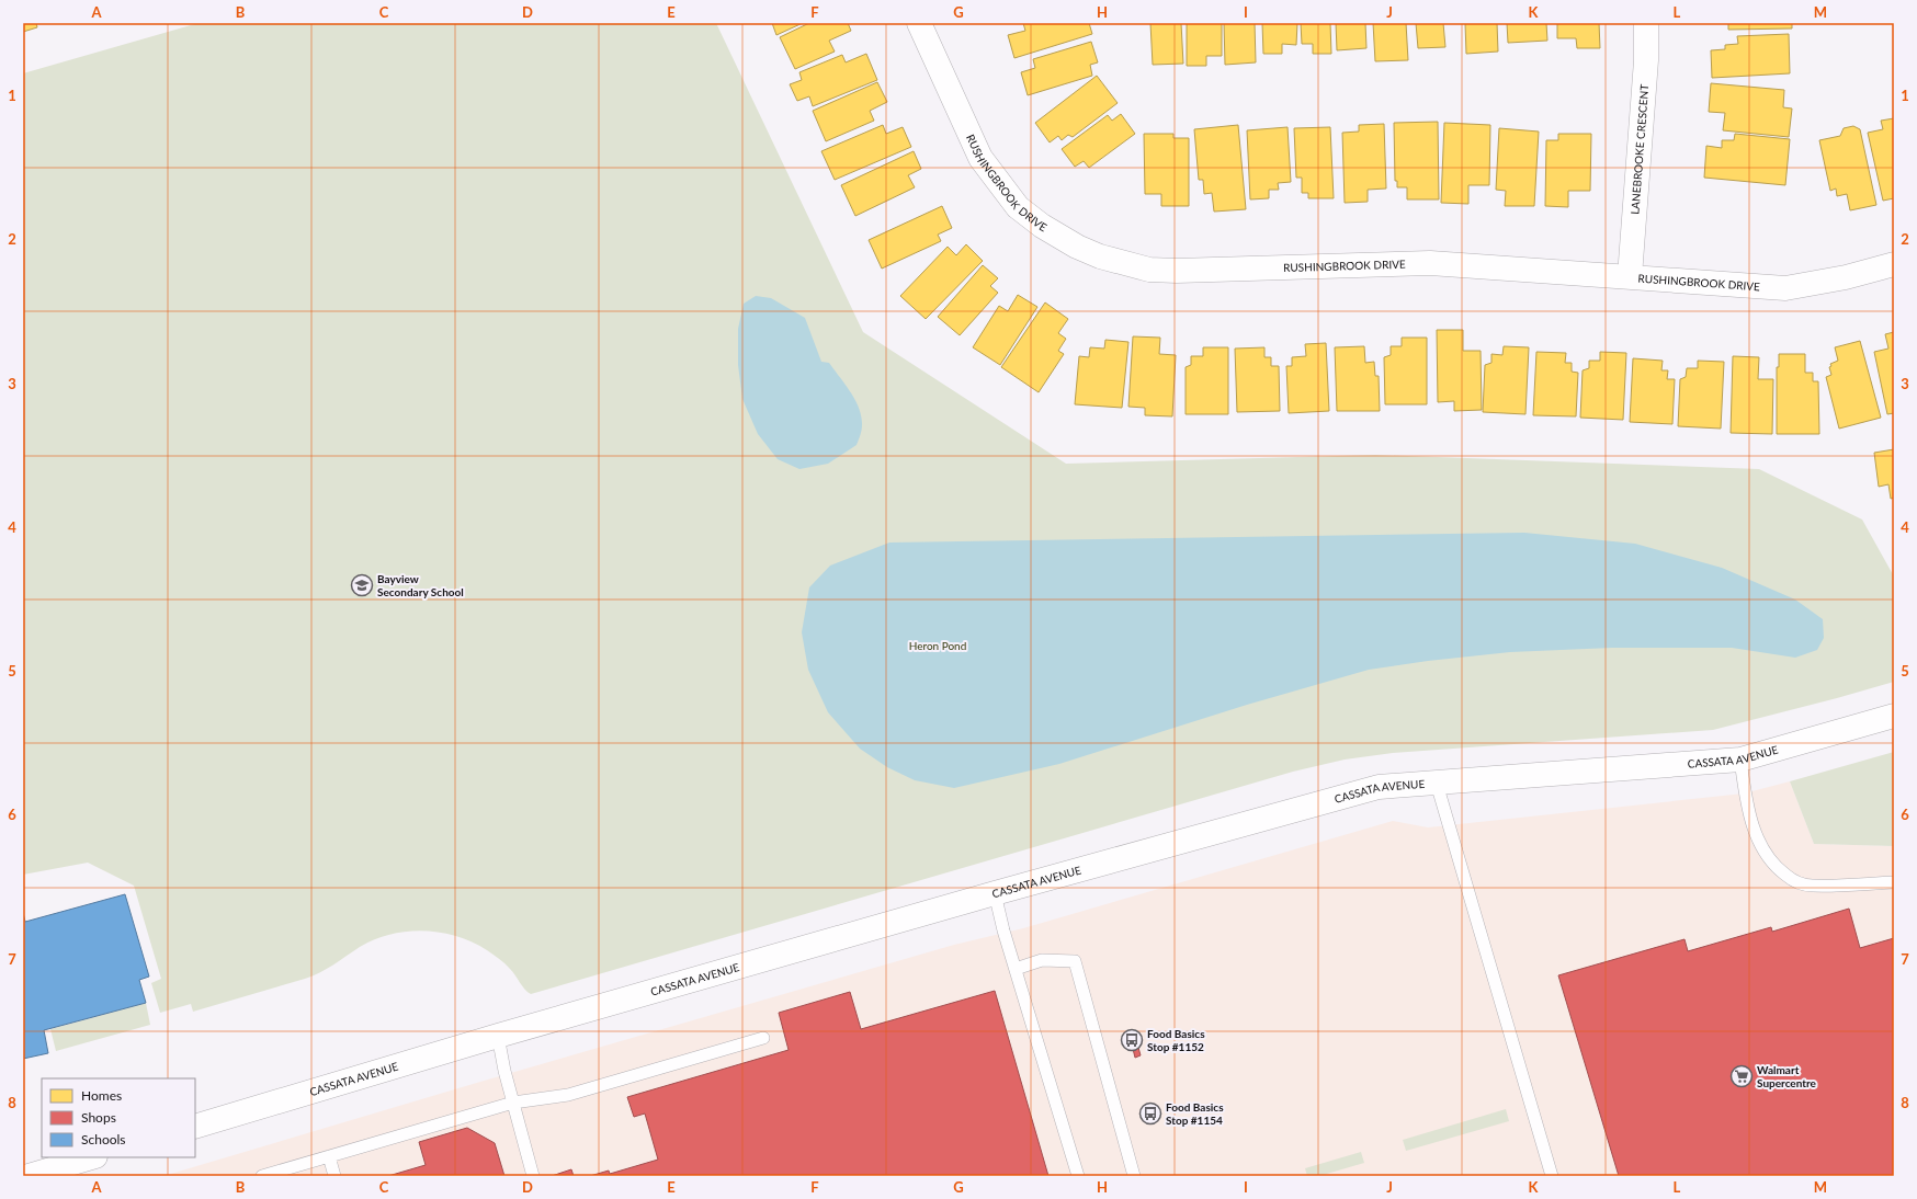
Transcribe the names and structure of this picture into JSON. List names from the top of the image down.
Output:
{
  "streets": {
    "street": ["LANEBROOKE CRESCENT", "RUSHINGBROOK DRIVE", "CASSATA AVENUE"]
  },
  "crossings": [
    ["LANEBROOKE CRESCENT", "RUSHINGBROOK DRIVE"]
  ],
  "parks": ["Heron Pond"],
  "places": {
    "school or university": ["Bayview Secondary School"],
    "bus stop": ["Food Basics Stop #1152", "Food Basics Stop #1154"],
    "supermarket": ["Walmart Supercentre"]
  },
  "legend": ["Homes", "Shops", "Schools"],
  "grid": {
    "columns": [
      "A",
      "B",
      "C",
      "D",
      "E",
      "F",
      "G",
      "H",
      "I",
      "J",
      "K",
      "L",
      "M"
    ],
    "rows": [
      "1",
      "2",
      "3",
      "4",
      "5",
      "6",
      "7",
      "8"
    ]
  }
}
